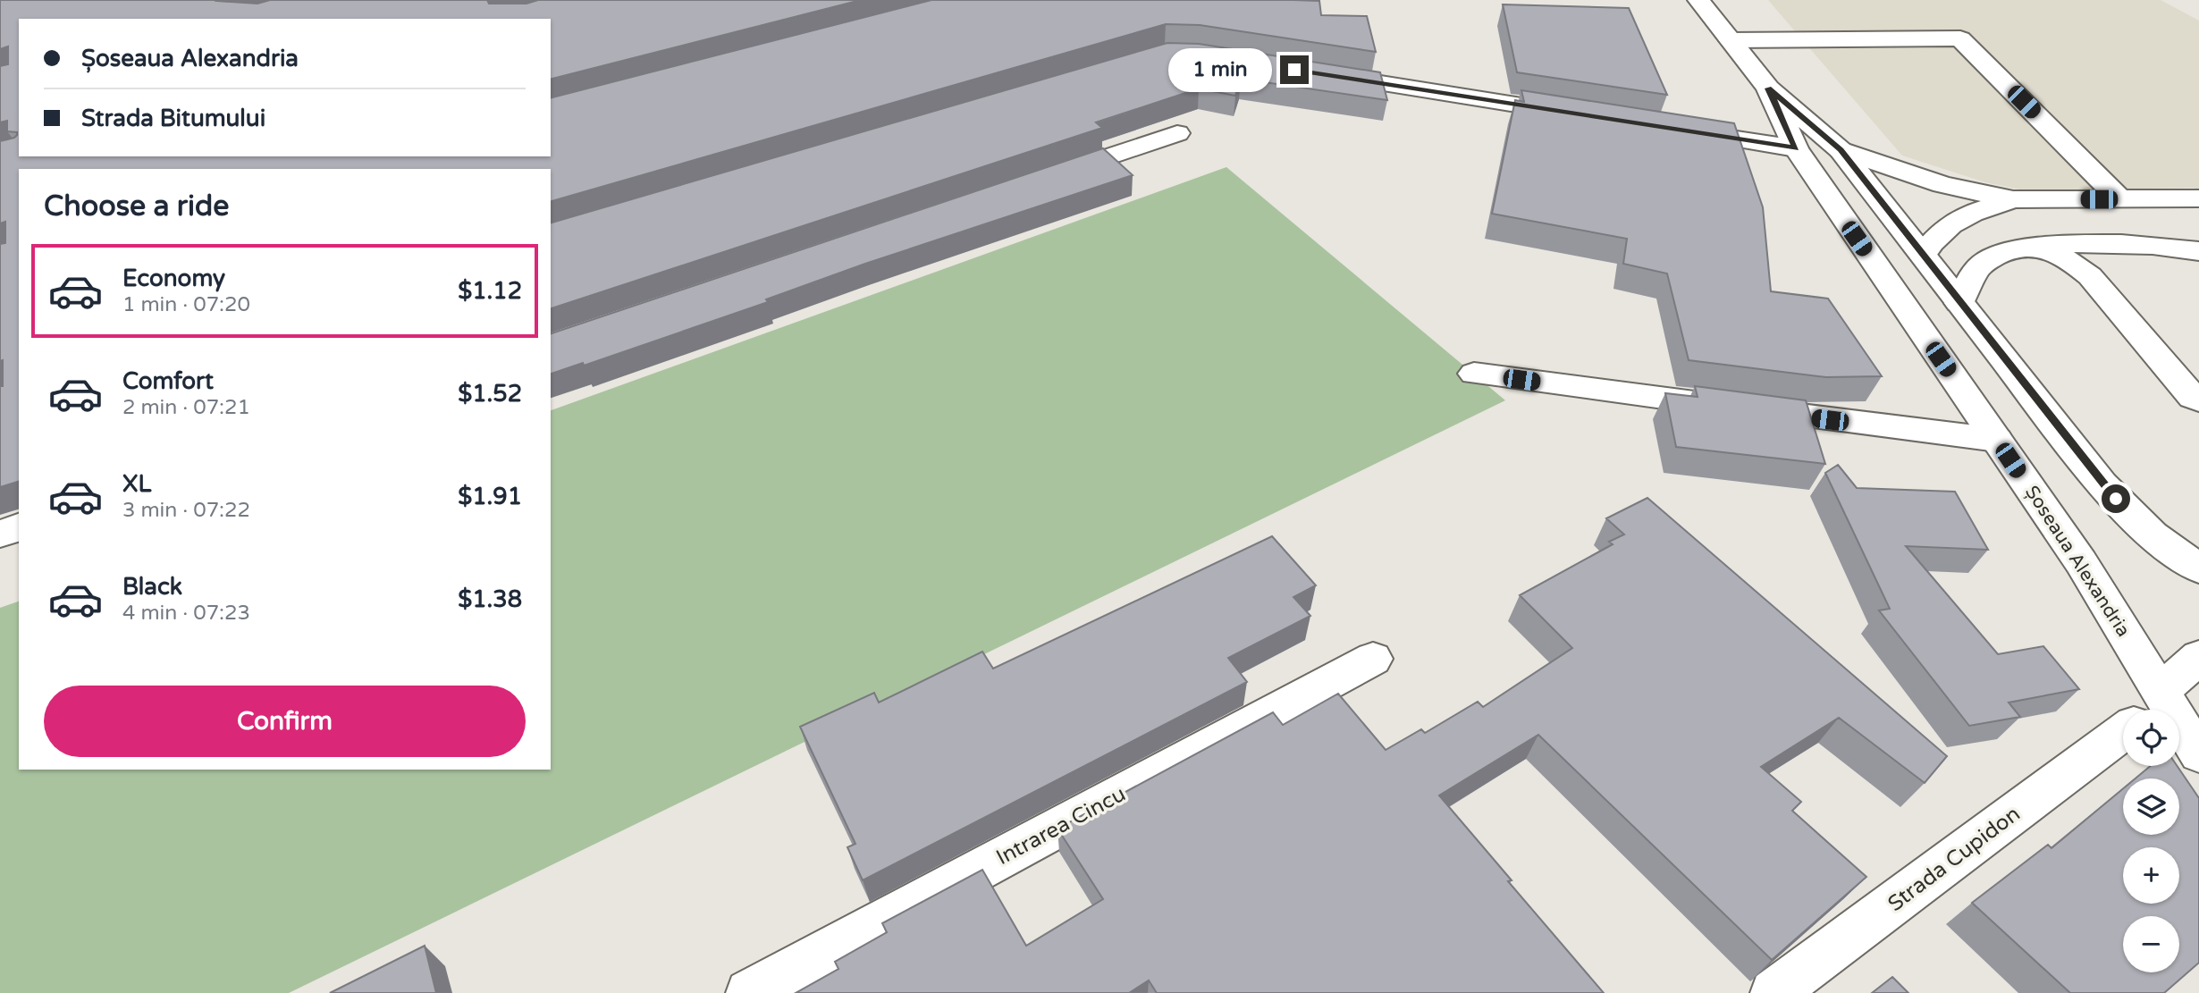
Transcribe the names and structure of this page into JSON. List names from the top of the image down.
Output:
{
  "streets": {
    "main road": ["Șoseaua Alexandria", "Intrarea Cincu", "Strada Cupidon"]
  },
  "crossings": [
    ["Șoseaua Alexandria", "Strada Cupidon"]
  ],
  "page": {
    "banner": ["Șoseaua Alexandria", "Strada Bitumului"],
    "bubble": "1 min",
    "heading": "Choose a ride",
    "list": [
      {
        "name": "Economy",
        "note": "1 min · 07:20",
        "value": "$1.12"
      },
      {
        "name": "Comfort",
        "note": "2 min · 07:21",
        "value": "$1.52"
      },
      {
        "name": "XL",
        "note": "3 min · 07:22",
        "value": "$1.91"
      },
      {
        "name": "Black",
        "note": "4 min · 07:23",
        "value": "$1.38"
      }
    ],
    "buttons": "Confirm",
    "map_buttons": ["+", "−"]
  }
}
